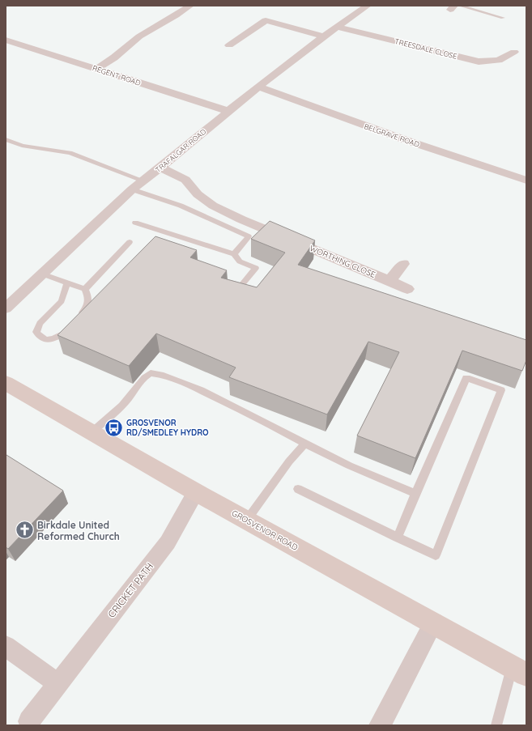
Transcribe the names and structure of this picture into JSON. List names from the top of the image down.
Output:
{
  "streets": {
    "street": [
      "TREESDALE CLOSE",
      "REGENT ROAD",
      "BELGRAVE ROAD",
      "TRAFALGAR ROAD",
      "WORTHING CLOSE",
      "GROSVENOR ROAD",
      "CRICKET PATH"
    ]
  },
  "crossings": [
    ["TREESDALE CLOSE", "TRAFALGAR ROAD"],
    ["REGENT ROAD", "TRAFALGAR ROAD"],
    ["BELGRAVE ROAD", "TRAFALGAR ROAD"],
    ["TRAFALGAR ROAD", "WORTHING CLOSE"],
    ["GROSVENOR ROAD", "CRICKET PATH"]
  ],
  "places": {
    "bus stop": ["GROSVENOR RD/SMEDLEY HYDRO"],
    "church": ["Birkdale United Reformed Church"]
  }
}
